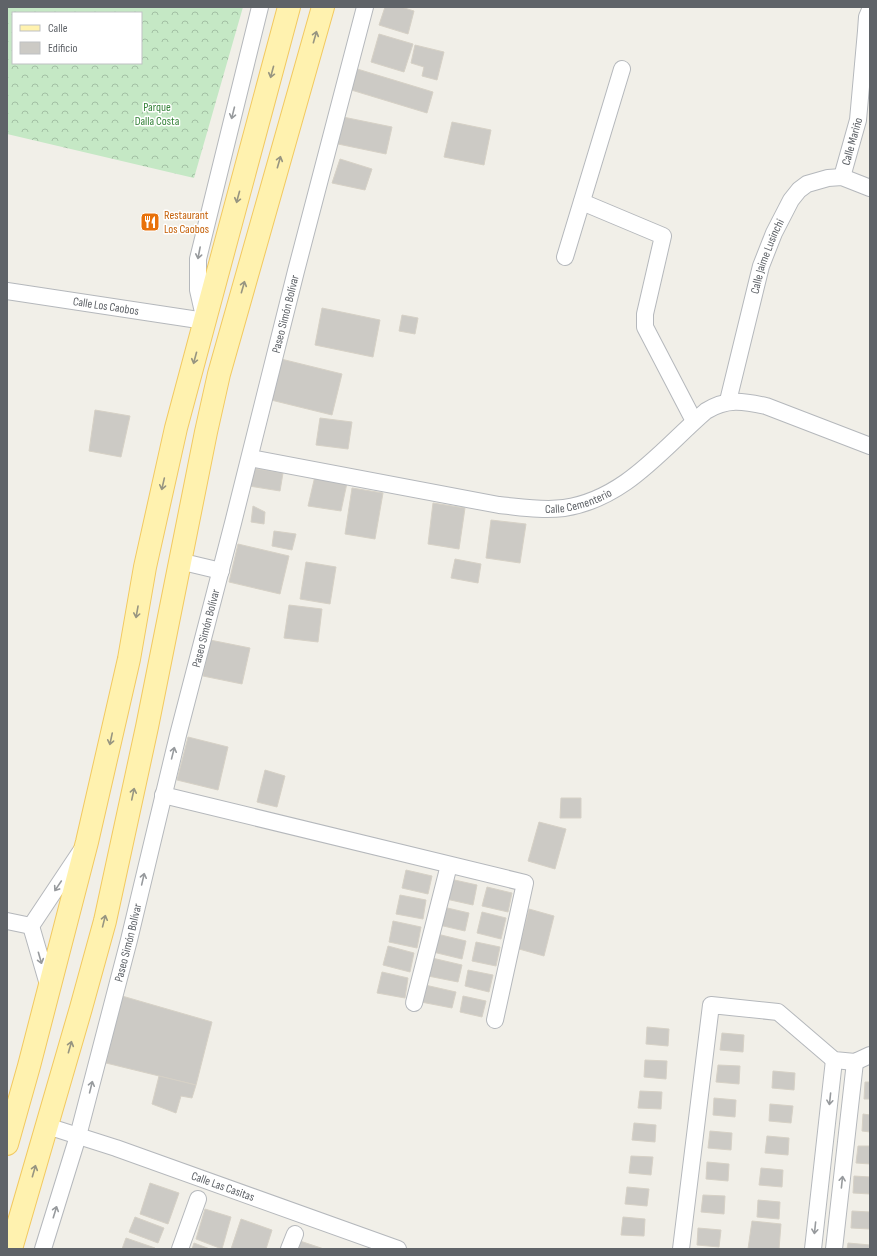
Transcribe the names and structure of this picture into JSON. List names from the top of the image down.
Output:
{
  "streets": {
    "street": [
      "Calle Mariño",
      "Calle Jaime Lusinchi",
      "Calle Los Caobos",
      "Paseo Simón Bolívar",
      "Calle Cementerio",
      "Calle Las Casitas"
    ]
  },
  "crossings": [
    ["Calle Mariño", "Calle Jaime Lusinchi"],
    ["Calle Jaime Lusinchi", "Calle Cementerio"],
    ["Paseo Simón Bolívar", "Calle Cementerio"],
    ["Paseo Simón Bolívar", "Calle Las Casitas"]
  ],
  "one_way": ["Paseo Simón Bolívar"],
  "parks": ["Parque Dalla Costa"],
  "places": {
    "restaurant": ["Restaurant Los Caobos"]
  },
  "legend": ["Calle", "Edificio"]
}
